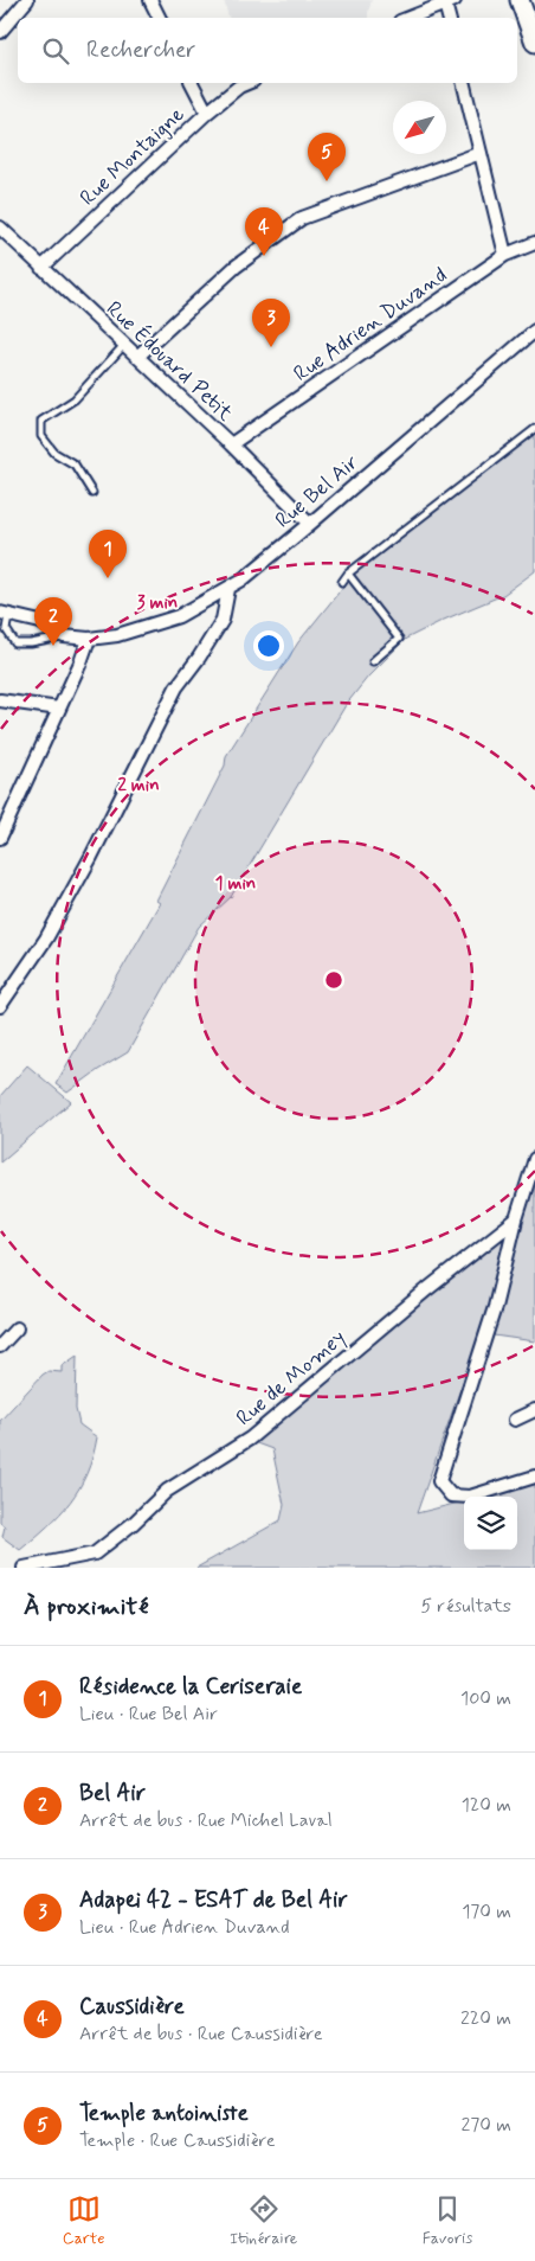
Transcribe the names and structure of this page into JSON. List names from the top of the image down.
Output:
{
  "streets": {
    "street": [
      "Rue Montaigne",
      "Rue Adrien Duvand",
      "Rue Édouard Petit",
      "Rue Bel Air",
      "Rue de Momey"
    ]
  },
  "crossings": [
    ["Rue Montaigne", "Rue Édouard Petit"],
    ["Rue Adrien Duvand", "Rue Édouard Petit"],
    ["Rue Édouard Petit", "Rue Bel Air"]
  ],
  "north": "bottom left",
  "page": {
    "search": "Rechercher",
    "pins": [
      "5",
      "4",
      "3",
      "1",
      "2"
    ],
    "heading": ["À proximité", "5 résultats"],
    "list": [
      {
        "mark": "1",
        "name": "Résidence la Ceriseraie",
        "note": "Lieu · Rue Bel Air",
        "value": "100 m"
      },
      {
        "mark": "2",
        "name": "Bel Air",
        "note": "Arrêt de bus · Rue Michel Laval",
        "value": "120 m"
      },
      {
        "mark": "3",
        "name": "Adapei 42 - ESAT de Bel Air",
        "note": "Lieu · Rue Adrien Duvand",
        "value": "170 m"
      },
      {
        "mark": "4",
        "name": "Caussidière",
        "note": "Arrêt de bus · Rue Caussidière",
        "value": "220 m"
      },
      {
        "mark": "5",
        "name": "Temple antoiniste",
        "note": "Temple · Rue Caussidière",
        "value": "270 m"
      }
    ],
    "nav": ["Carte", "Itinéraire", "Favoris"]
  },
  "rings": ["3 min", "2 min", "1 min"]
}
